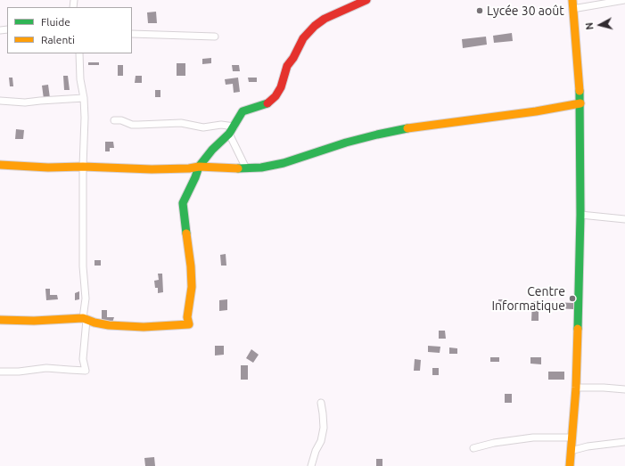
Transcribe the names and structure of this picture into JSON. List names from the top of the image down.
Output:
{
  "places": ["Lycée 30 août", "Centre Informatique"],
  "legend": ["Fluide", "Ralenti"],
  "north": "left"
}
